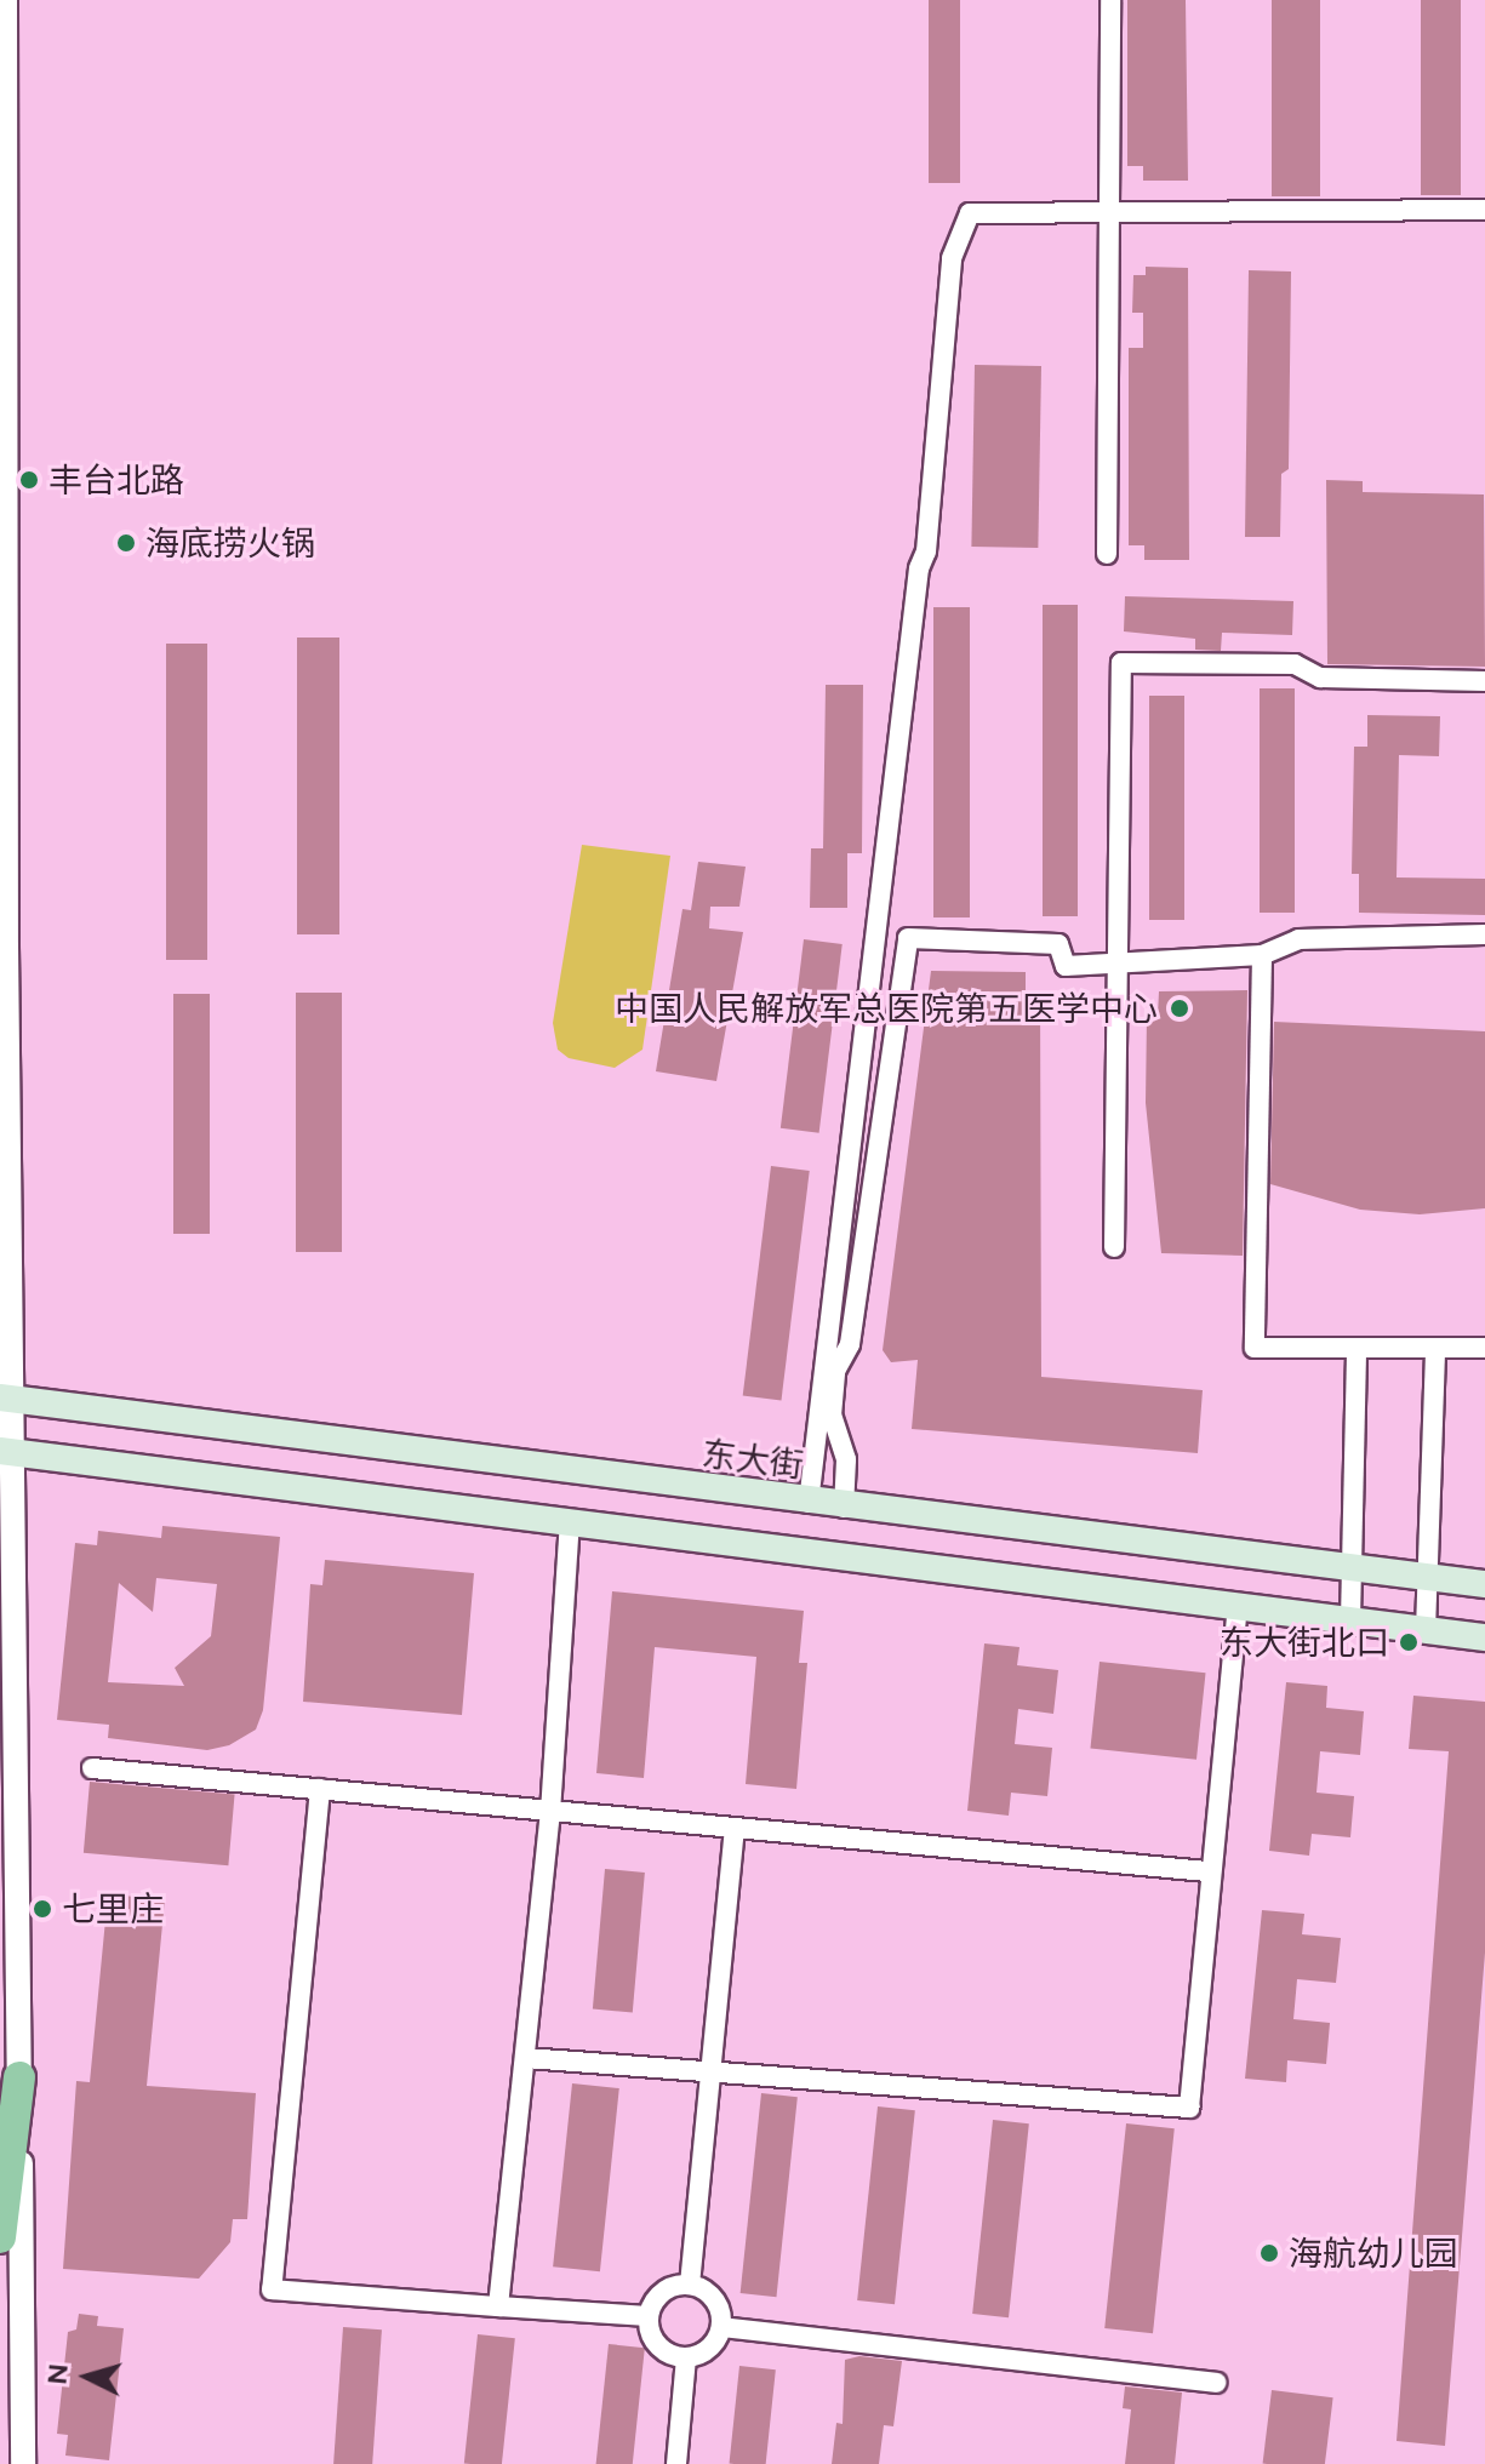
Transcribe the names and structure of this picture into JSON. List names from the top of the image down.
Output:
{
  "streets": {
    "main road": ["东大街"]
  },
  "places": [
    "丰台北路",
    "海底捞火锅",
    "中国人民解放军总医院第五医学中心",
    "东大街北口",
    "七里庄",
    "海航幼儿园"
  ],
  "north": "left"
}
